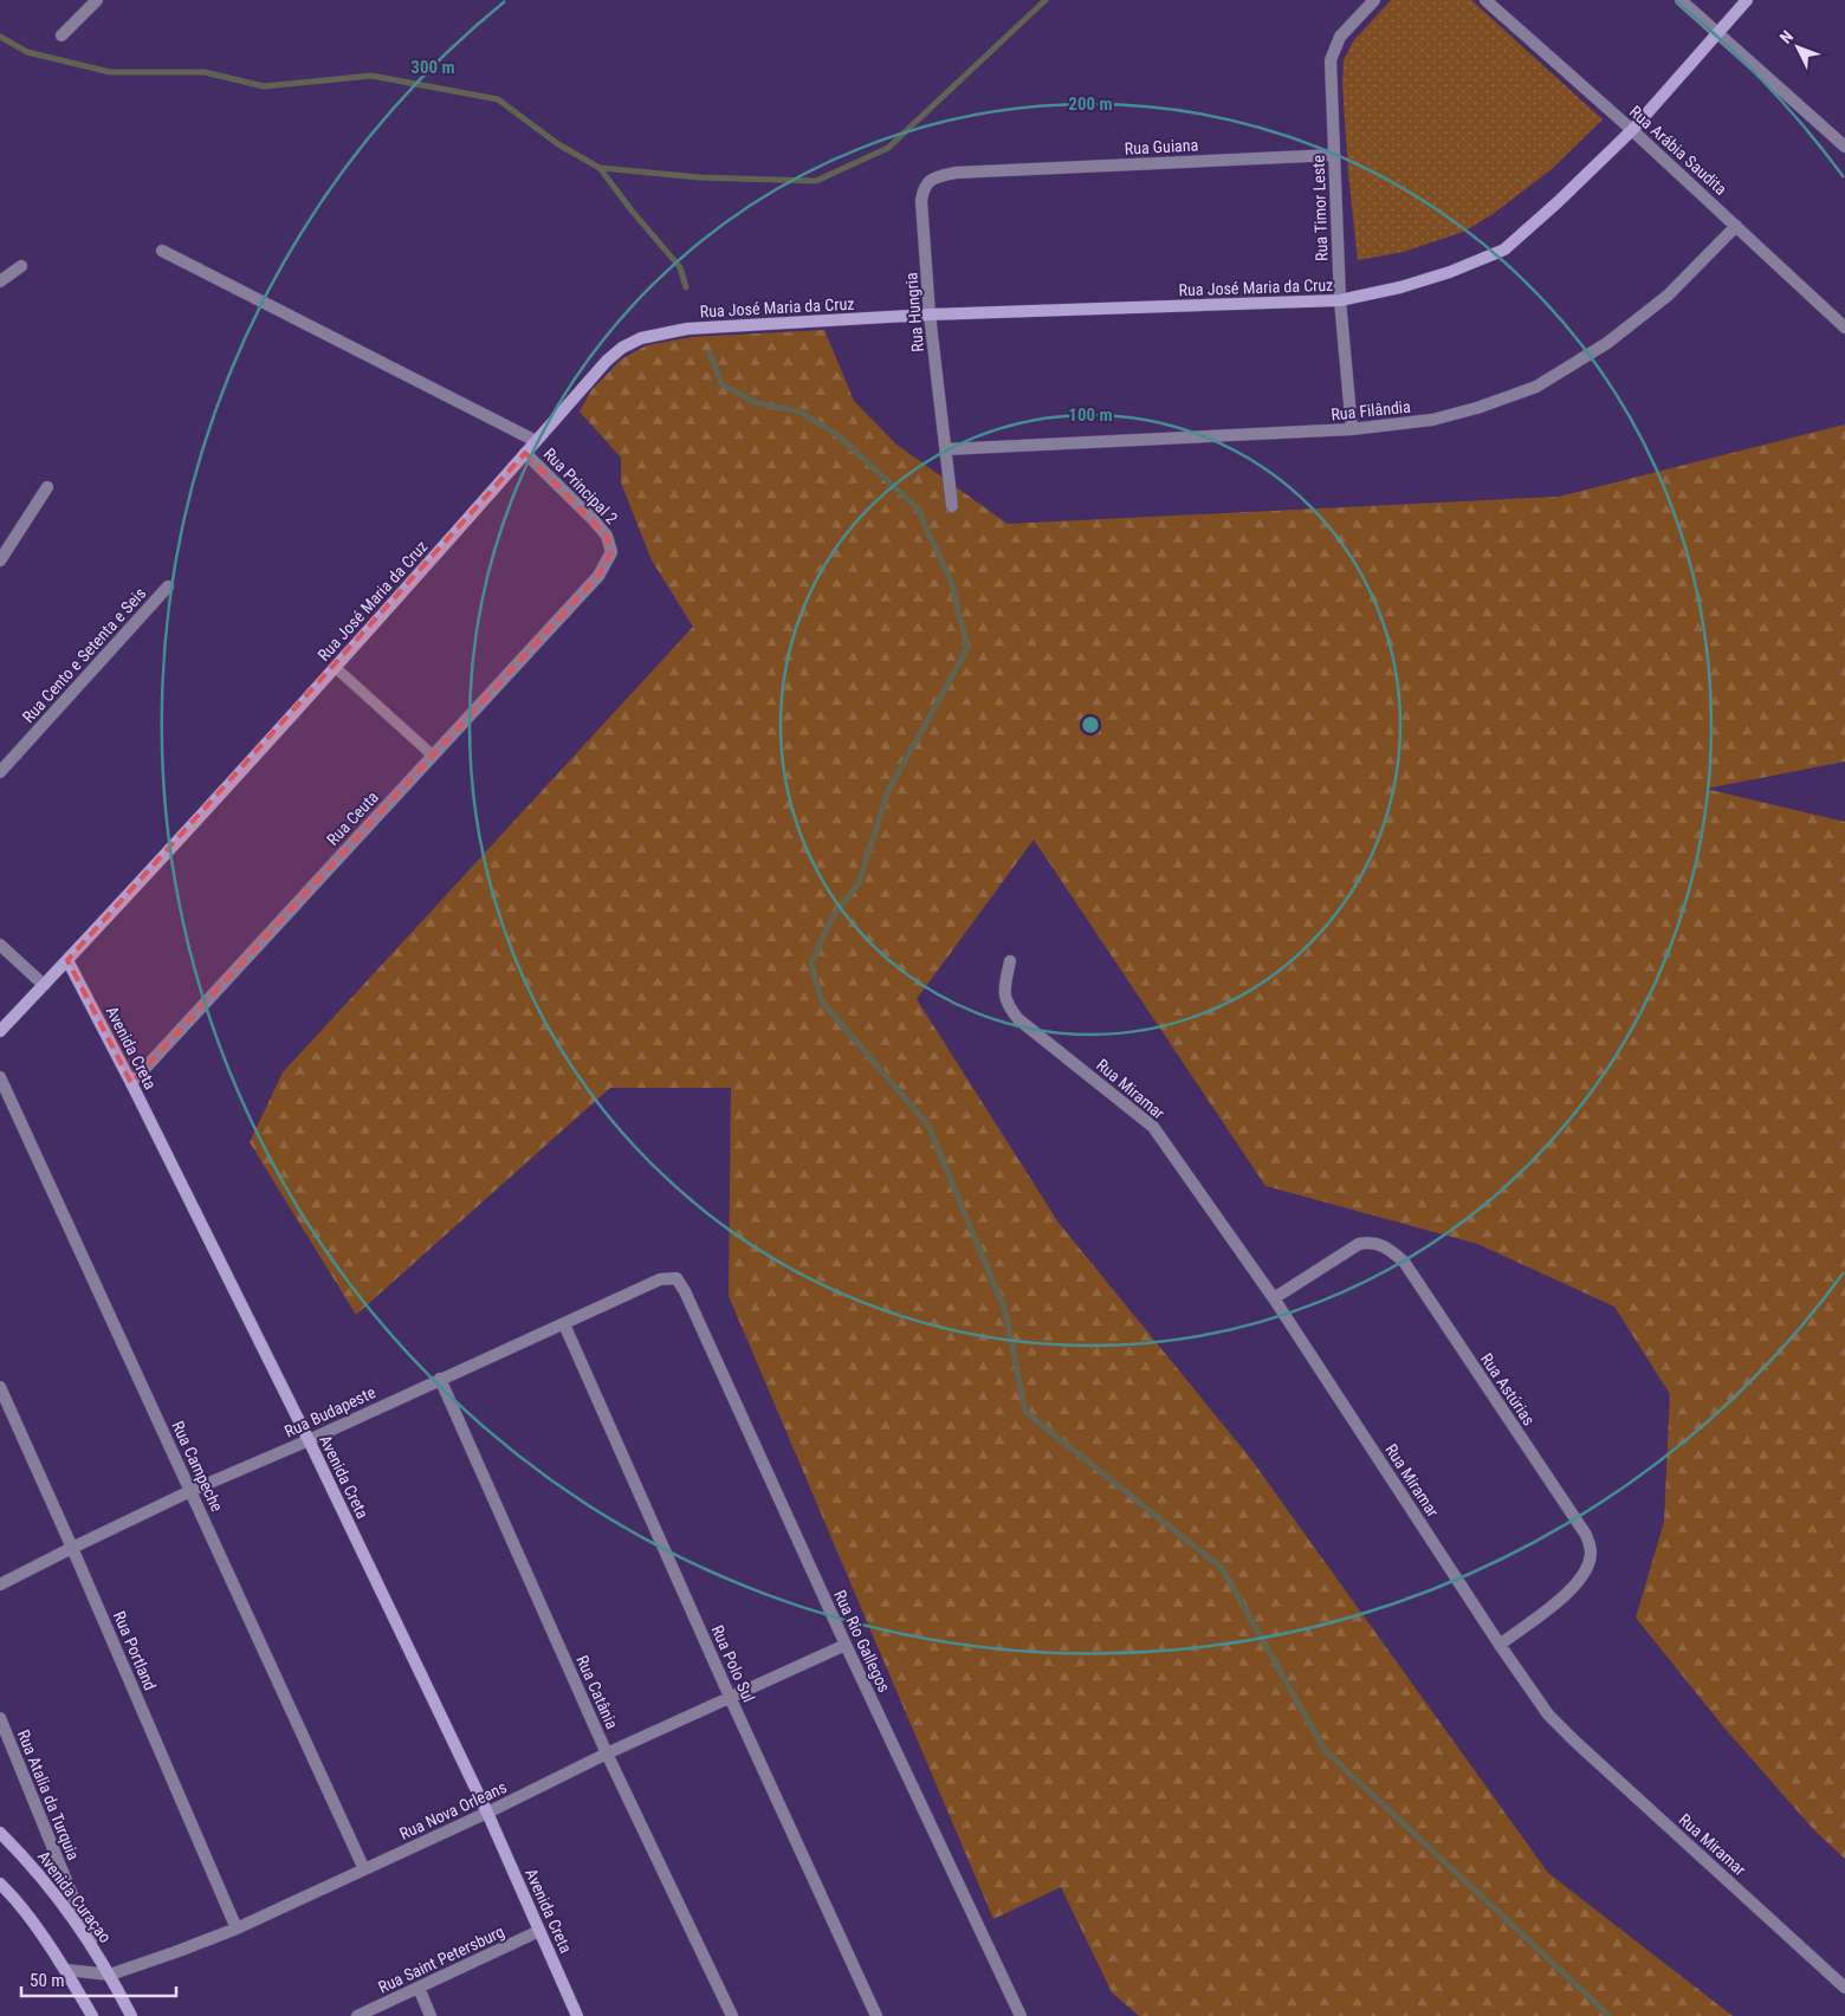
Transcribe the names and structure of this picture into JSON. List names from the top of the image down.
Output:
{
  "streets": {
    "street": [
      "Rua Guiana",
      "Rua Arábia Saudita",
      "Rua Timor Leste",
      "Rua José Maria da Cruz",
      "Rua Hungria",
      "Rua Filândia",
      "Rua Principal 2",
      "Rua Cento e Setenta e Seis",
      "Rua Ceuta",
      "Avenida Creta",
      "Rua Miramar",
      "Rua Astúrias",
      "Rua Budapeste",
      "Rua Campeche",
      "Rua Rio Gallegos",
      "Rua Portland",
      "Rua Polo Sul",
      "Rua Catânia",
      "Rua Atalia da Turquia",
      "Rua Nova Orleans",
      "Avenida Curaçao",
      "Rua Saint Petersburg"
    ]
  },
  "crossings": [
    ["Rua Guiana", "Rua Timor Leste"],
    ["Rua Guiana", "Rua Hungria"],
    ["Rua Arábia Saudita", "Rua José Maria da Cruz"],
    ["Rua Arábia Saudita", "Rua Filândia"],
    ["Rua Timor Leste", "Rua José Maria da Cruz"],
    ["Rua Timor Leste", "Rua Filândia"],
    ["Rua José Maria da Cruz", "Rua Hungria"],
    ["Rua José Maria da Cruz", "Rua Principal 2"],
    ["Rua José Maria da Cruz", "Avenida Creta"],
    ["Rua Hungria", "Rua Filândia"],
    ["Rua Principal 2", "Rua Ceuta"],
    ["Rua Ceuta", "Avenida Creta"],
    ["Avenida Creta", "Rua Budapeste"],
    ["Avenida Creta", "Rua Nova Orleans"],
    ["Avenida Creta", "Rua Saint Petersburg"],
    ["Rua Miramar", "Rua Astúrias"],
    ["Rua Budapeste", "Rua Campeche"],
    ["Rua Budapeste", "Rua Rio Gallegos"],
    ["Rua Budapeste", "Rua Portland"],
    ["Rua Budapeste", "Rua Polo Sul"],
    ["Rua Budapeste", "Rua Catânia"],
    ["Rua Campeche", "Rua Nova Orleans"],
    ["Rua Rio Gallegos", "Rua Nova Orleans"],
    ["Rua Portland", "Rua Nova Orleans"],
    ["Rua Polo Sul", "Rua Nova Orleans"],
    ["Rua Catânia", "Rua Nova Orleans"],
    ["Rua Atalia da Turquia", "Avenida Curaçao"],
    ["Rua Nova Orleans", "Avenida Curaçao"]
  ],
  "scale_bar": "50 m",
  "north": "top left",
  "rings": ["300 m", "200 m", "100 m"]
}
